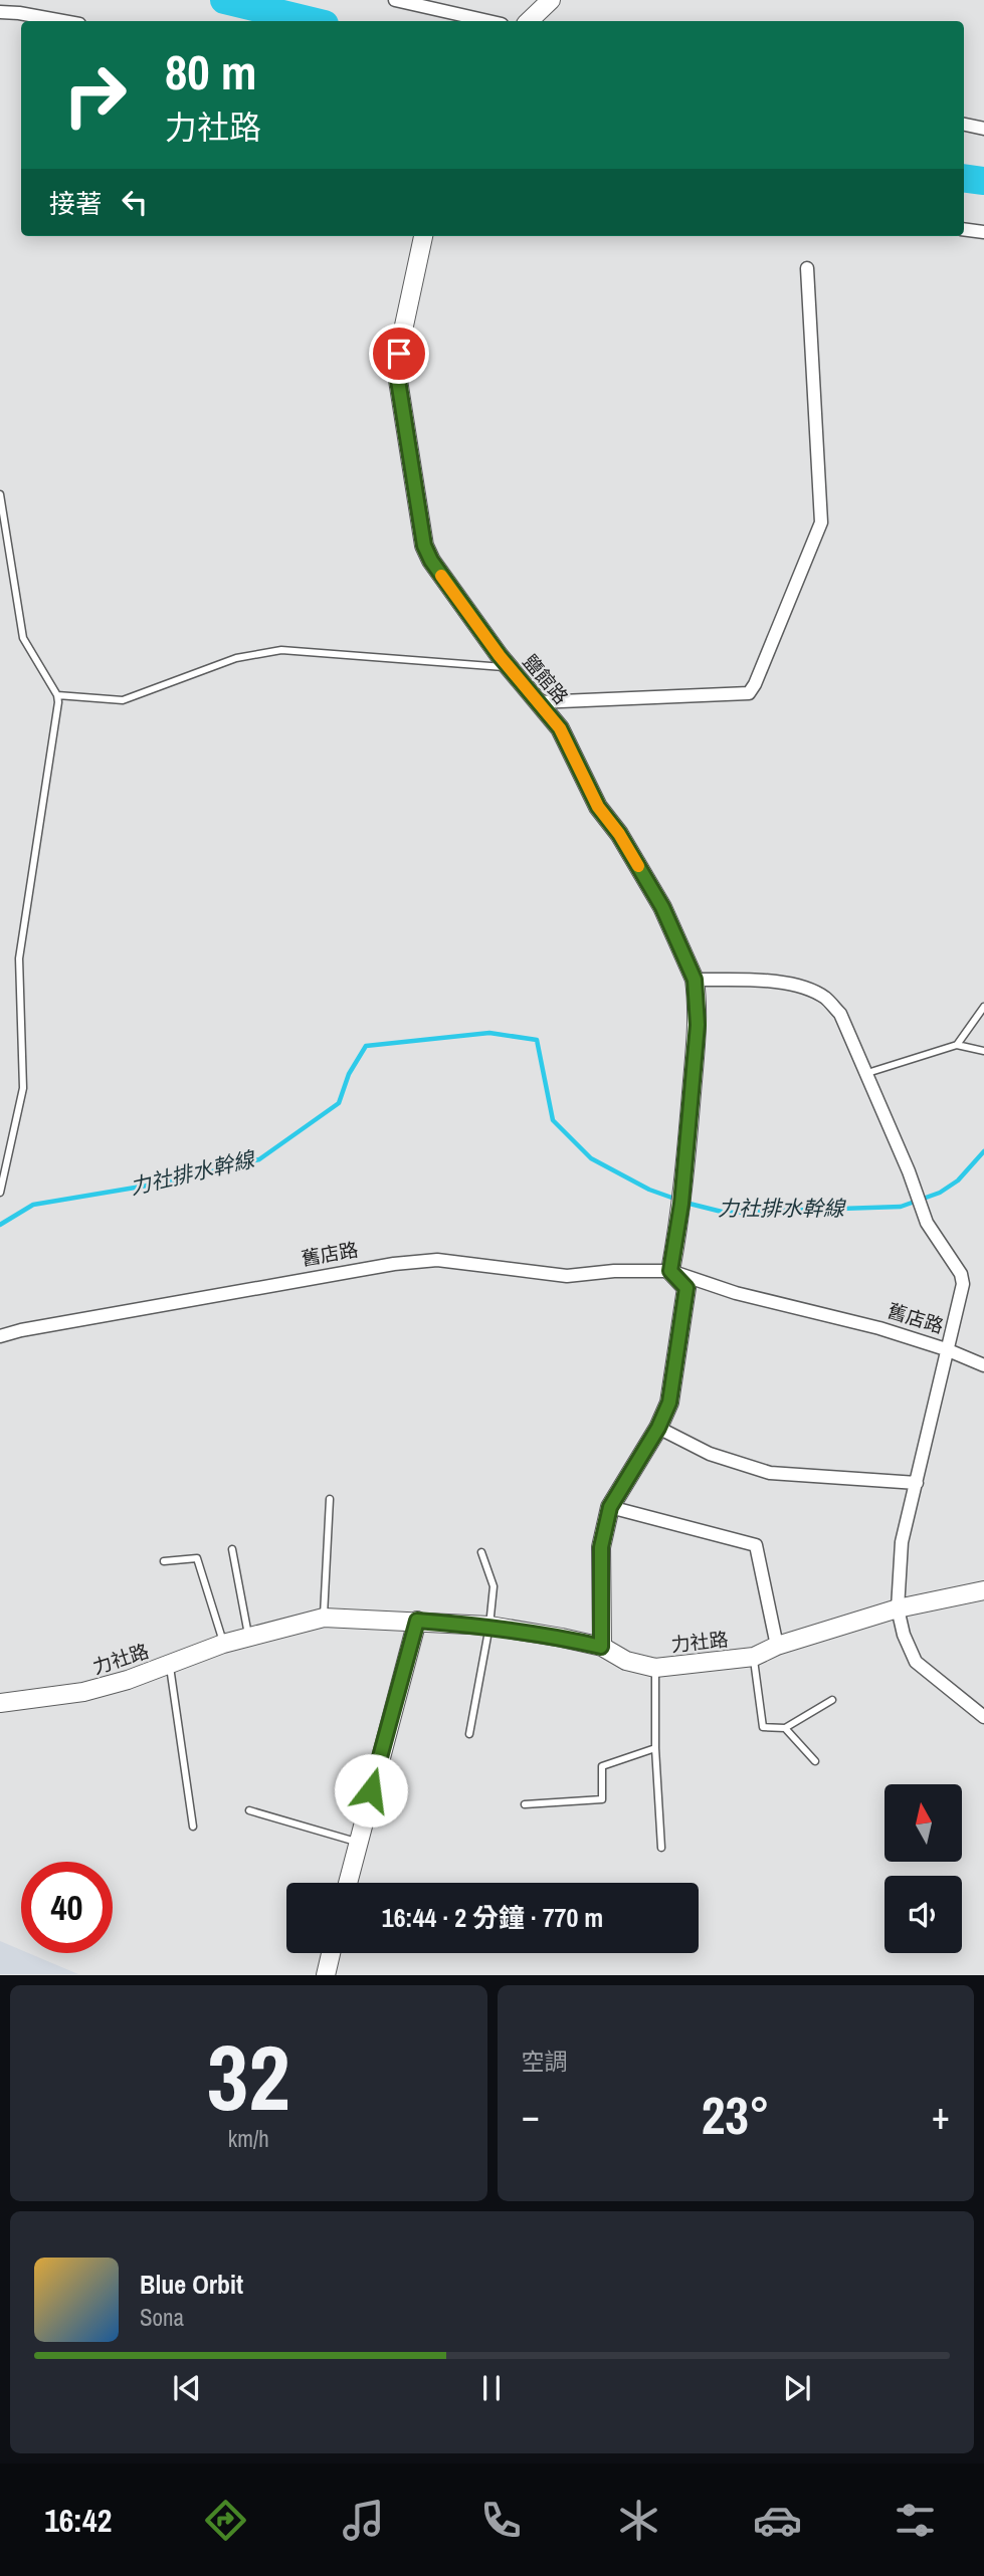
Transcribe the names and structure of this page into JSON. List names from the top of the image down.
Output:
{
  "streets": {
    "street": ["鹽館路", "舊店路", "力社路"]
  },
  "crossings": [
    ["鹽館路", "舊店路"]
  ],
  "water": ["力社排水幹線"],
  "north": "top",
  "page": {
    "turn": ["80 m", "力社路"],
    "then": "接著",
    "limit": "40",
    "trip": "16:44 · 2 分鐘 · 770 m",
    "tile": [
      ["32", "km/h"],
      "空調"
    ],
    "heat": ["−", "23°", "+"],
    "song": ["Blue Orbit", "Sona"],
    "tabs": "16:42"
  }
}
